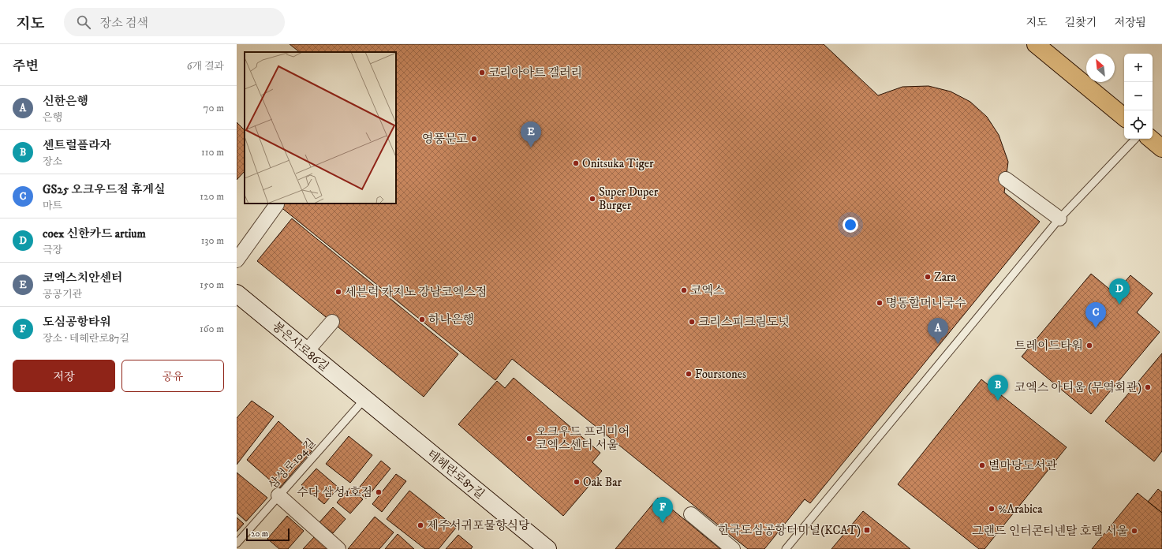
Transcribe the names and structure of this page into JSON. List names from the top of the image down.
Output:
{
  "streets": {
    "street": ["봉은사로86길", "테헤란로87길"],
    "lane": ["삼성로104길"]
  },
  "crossings": [
    ["봉은사로86길", "삼성로104길"],
    ["봉은사로86길", "테헤란로87길"],
    ["삼성로104길", "테헤란로87길"]
  ],
  "places": {
    "other": [
      "코리아아트 갤러리",
      "영풍문고",
      "Onitsuka Tiger",
      "Super Duper Burger",
      "Zara",
      "코엑스",
      "세븐럭 카지노 강남코엑스점",
      "명동할머니국수",
      "하나은행",
      "크리스피크림도넛",
      "트레이드타워",
      "Fourstones",
      "코엑스 아티움 (무역회관)",
      "오크우드 프리미어 코엑스센터 서울",
      "별마당도서관",
      "Oak Bar",
      "수다 삼성1호점",
      "%Arabica",
      "제주서귀포물항식당",
      "그랜드 인터콘티넨탈 호텔 서울"
    ],
    "transit": ["한국도심공항터미널(KCAT)"]
  },
  "scale_bar": "20 m",
  "north": "top left",
  "page": {
    "header": "지도",
    "search": "장소 검색",
    "nav": ["지도", "길찾기", "저장됨"],
    "heading": ["주변", "6개 결과"],
    "map_buttons": ["+", "−"],
    "list": [
      {
        "mark": "A",
        "name": "신한은행",
        "note": "은행",
        "value": "70 m"
      },
      {
        "mark": "B",
        "name": "센트럴플라자",
        "note": "장소",
        "value": "110 m"
      },
      {
        "mark": "C",
        "name": "GS25 오크우드점 휴게실",
        "note": "마트",
        "value": "120 m"
      },
      {
        "mark": "D",
        "name": "coex 신한카드 artium",
        "note": "극장",
        "value": "130 m"
      },
      {
        "mark": "E",
        "name": "코엑스치안센터",
        "note": "공공기관",
        "value": "150 m"
      },
      {
        "mark": "F",
        "name": "도심공항타워",
        "note": "장소 · 테헤란로87길",
        "value": "160 m"
      }
    ],
    "pins": [
      "E",
      "D",
      "C",
      "A",
      "B",
      "F"
    ],
    "buttons": ["저장", "공유"],
    "scale": "20 m"
  }
}
